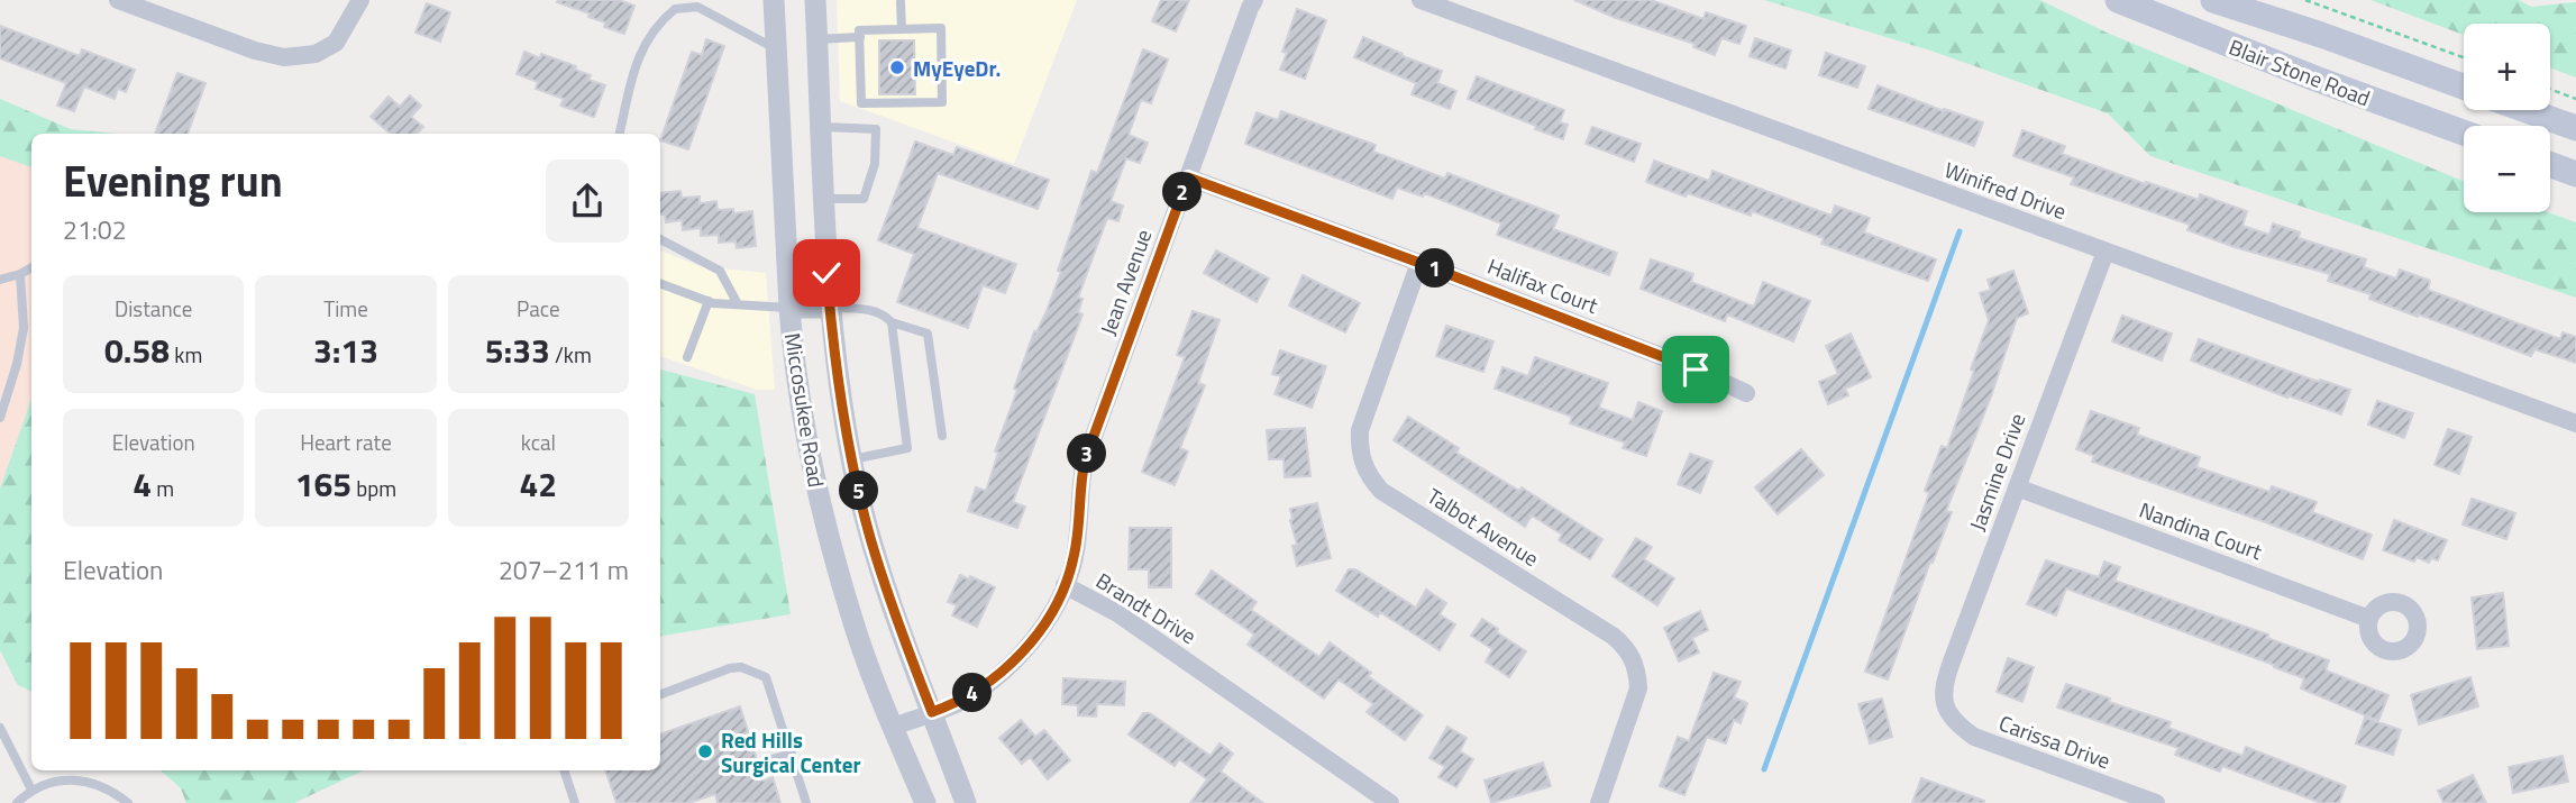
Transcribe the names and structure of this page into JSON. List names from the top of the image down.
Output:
{
  "streets": {
    "main road": ["Blair Stone Road"],
    "street": [
      "Winifred Drive",
      "Jean Avenue",
      "Halifax Court",
      "Miccosukee Road",
      "Jasmine Drive",
      "Talbot Avenue",
      "Nandina Court",
      "Brandt Drive",
      "Carissa Drive"
    ]
  },
  "crossings": [
    ["Winifred Drive", "Jasmine Drive"],
    ["Jean Avenue", "Halifax Court"],
    ["Jean Avenue", "Brandt Drive"],
    ["Halifax Court", "Talbot Avenue"],
    ["Miccosukee Road", "Brandt Drive"],
    ["Jasmine Drive", "Nandina Court"],
    ["Jasmine Drive", "Carissa Drive"]
  ],
  "places": ["MyEyeDr.", "Red Hills Surgical Center"],
  "page": {
    "map_buttons": ["+", "−"],
    "heading": ["Evening run", "21:02"],
    "pins": [
      "2",
      "1",
      "3",
      "5",
      "4"
    ],
    "stats": [
      ["Distance", "0.58 km"],
      ["Time", "3:13"],
      ["Pace", "5:33 /km"],
      ["Elevation", "4 m"],
      ["Heart rate", "165 bpm"],
      ["kcal", "42"]
    ],
    "chart": ["Elevation", "207–211 m"]
  }
}
